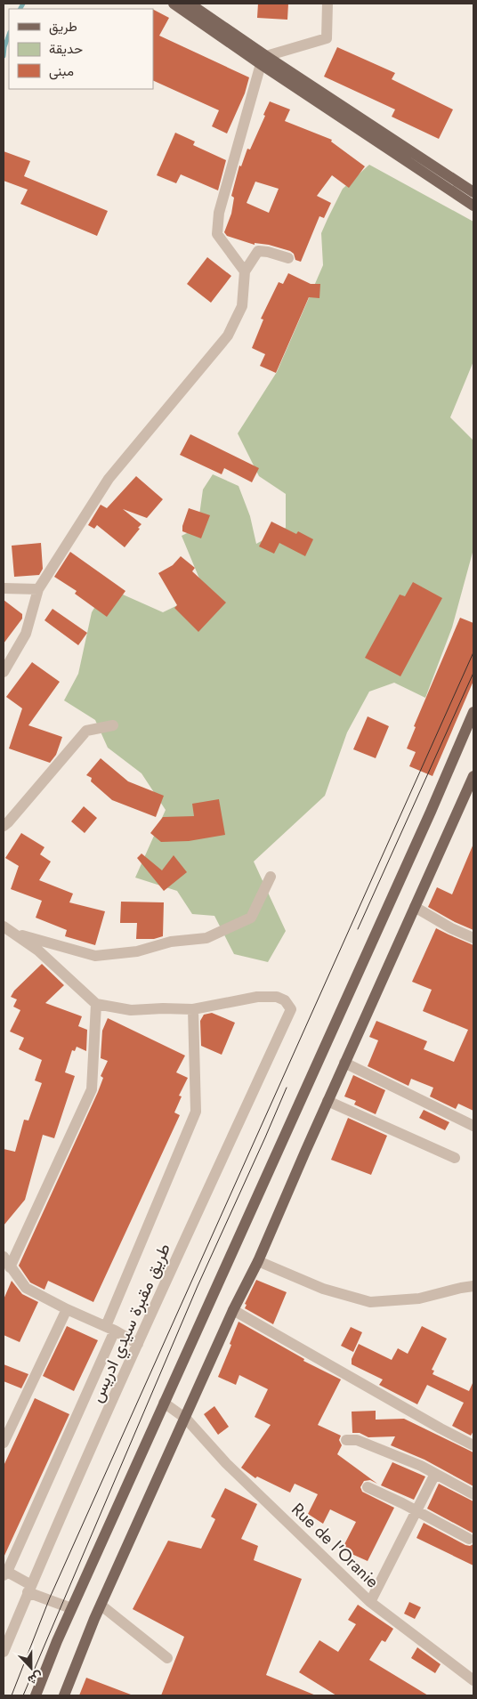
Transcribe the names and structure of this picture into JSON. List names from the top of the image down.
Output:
{
  "streets": {
    "street": ["طريق مقبرة سيدي ادريس", "Rue de l'Oranie"]
  },
  "legend": ["طريق", "حديقة", "مبنى"],
  "north": "bottom"
}
